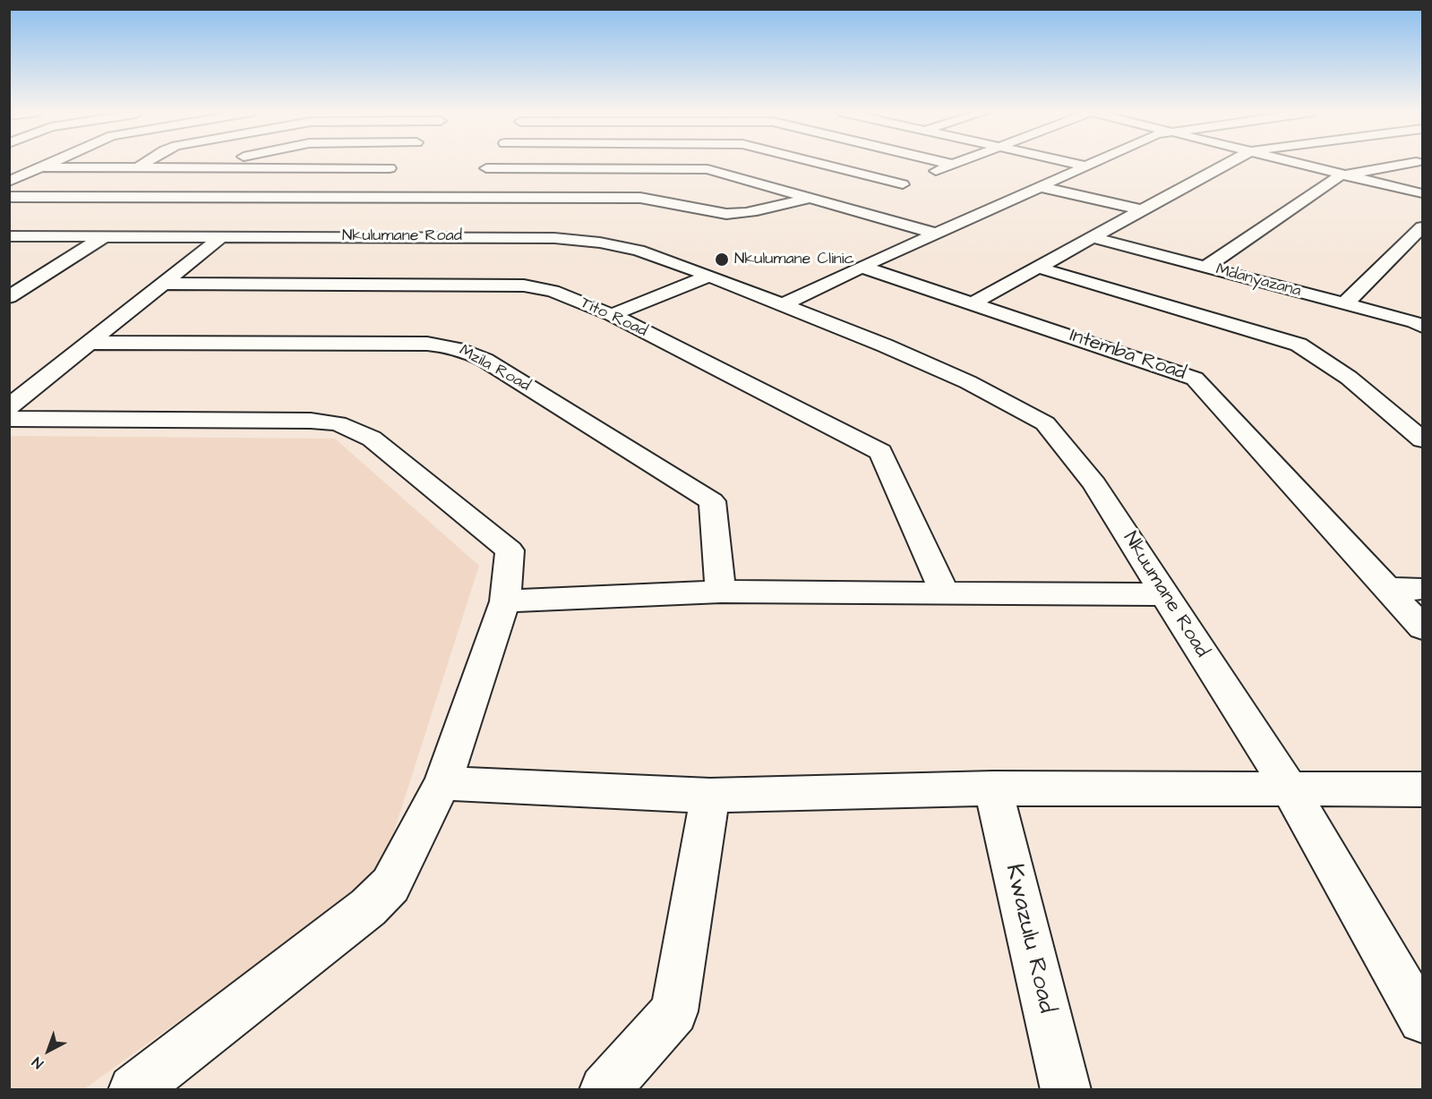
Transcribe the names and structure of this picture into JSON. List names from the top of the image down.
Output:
{
  "streets": {
    "street": [
      "Nkulumane Road",
      "Mdanyazana",
      "Tito Road",
      "Intemba Road",
      "Mzila Road",
      "Nkuumane Road",
      "Kwazulu Road"
    ]
  },
  "crossings": [
    ["Nkulumane Road", "Nkuumane Road"]
  ],
  "places": ["Nkulumane Clinic"],
  "north": "bottom left"
}
